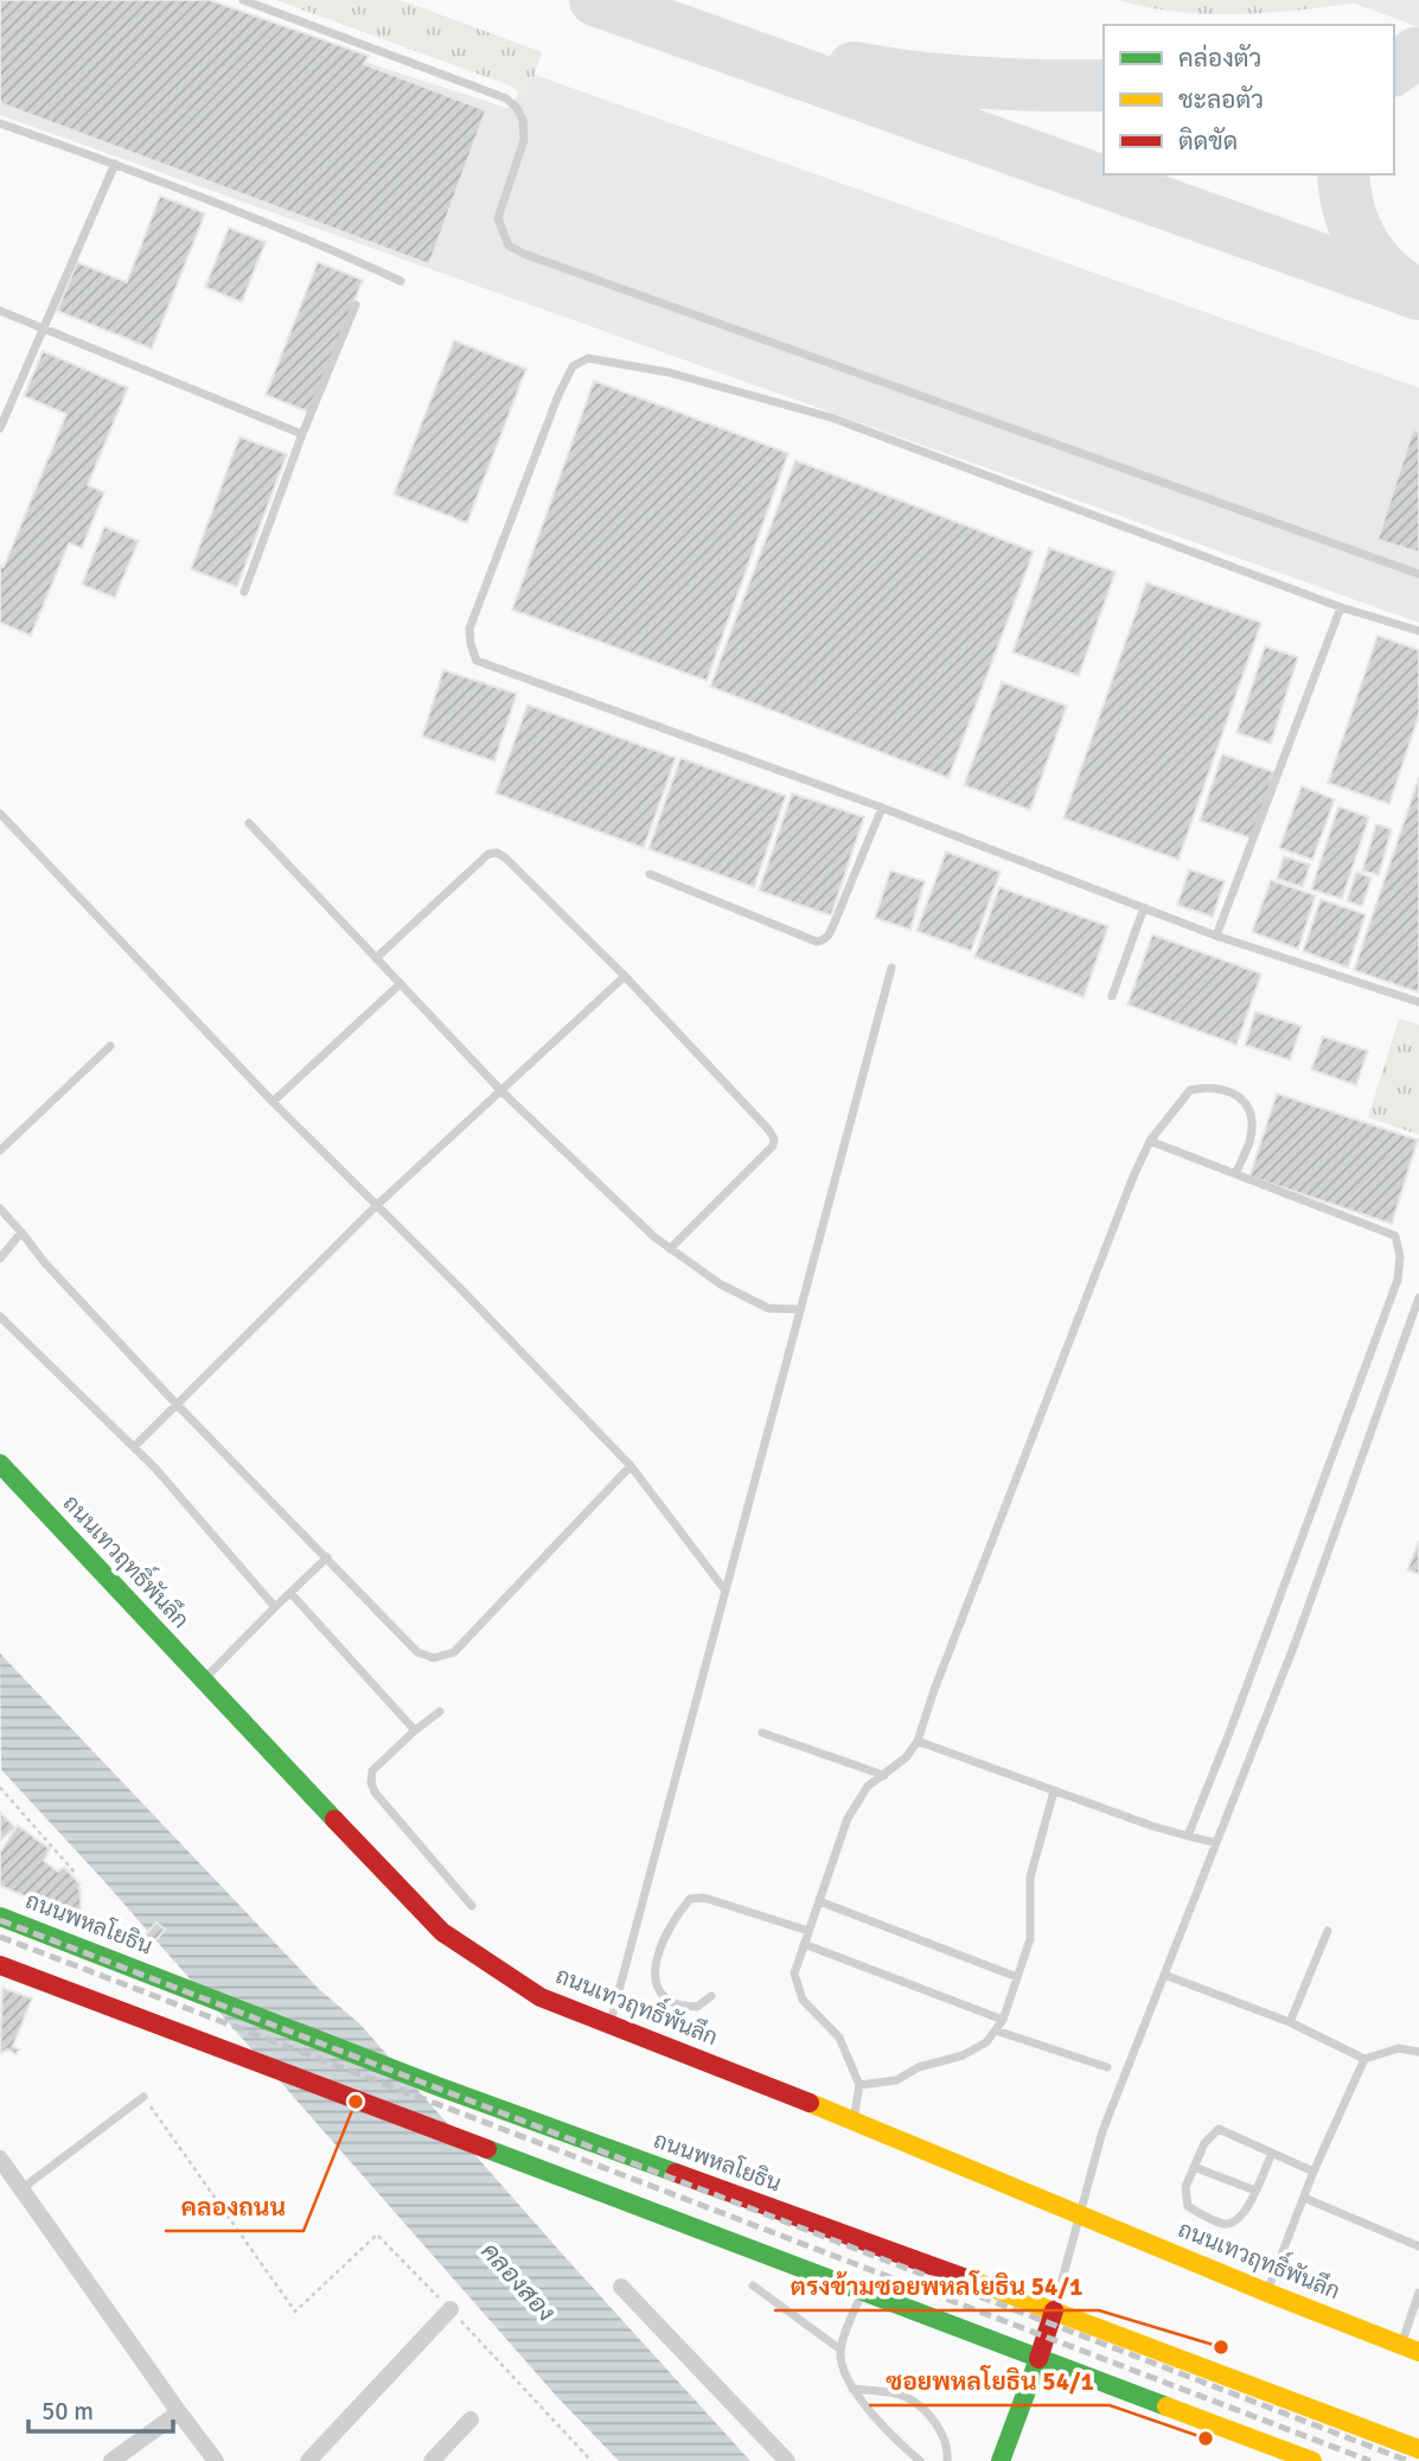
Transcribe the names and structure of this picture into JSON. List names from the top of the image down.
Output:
{
  "streets": {
    "main road": ["ถนนเทวฤทธิ์พันลึก", "ถนนพหลโยธิน"]
  },
  "water": ["คลองสอง"],
  "places": ["คลองถนน", "ตรงข้ามซอยพหลโยธิน 54/1", "ซอยพหลโยธิน 54/1"],
  "legend": ["คล่องตัว", "ชะลอตัว", "ติดขัด"],
  "scale_bar": "50 m"
}
